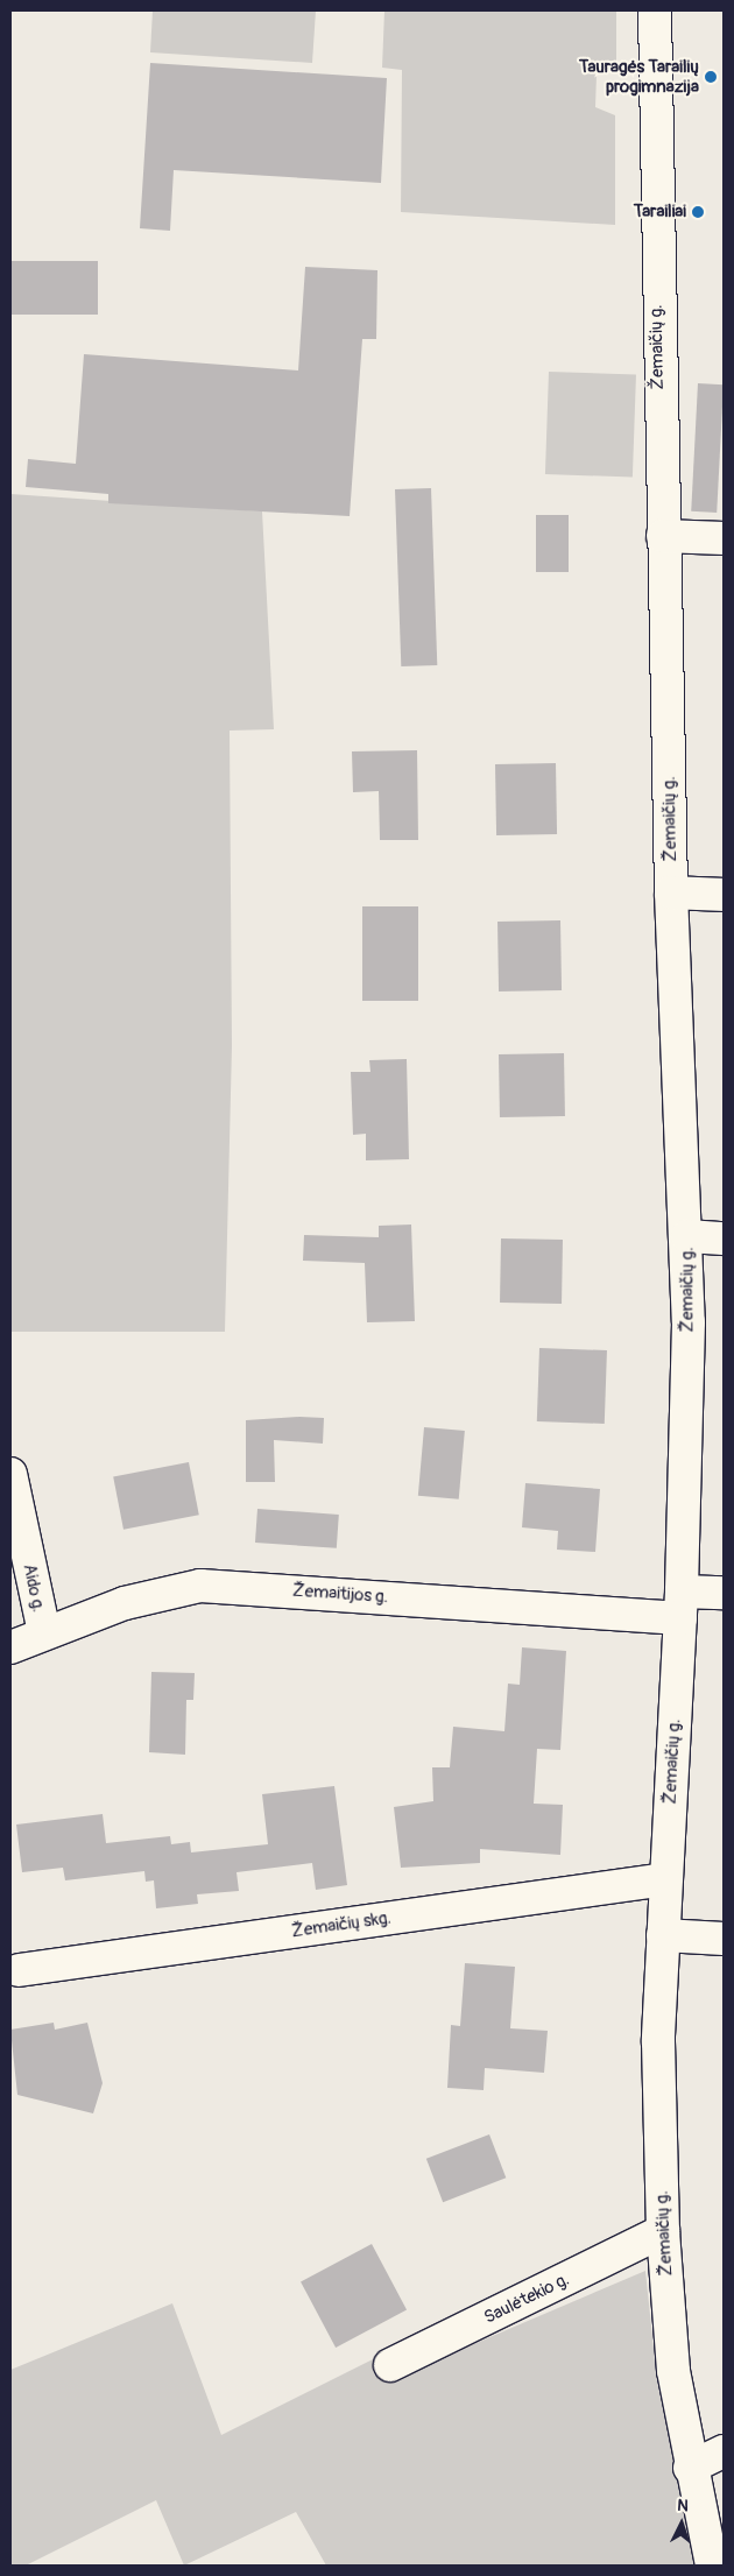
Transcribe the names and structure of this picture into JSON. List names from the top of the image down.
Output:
{
  "streets": {
    "street": [
      "Žemaičių g.",
      "Aido g.",
      "Žemaitijos g.",
      "Žemaičių skg.",
      "Saulėtekio g."
    ]
  },
  "crossings": [
    ["Žemaičių g.", "Žemaitijos g."],
    ["Žemaičių g.", "Žemaičių skg."],
    ["Žemaičių g.", "Saulėtekio g."],
    ["Aido g.", "Žemaitijos g."]
  ],
  "places": ["Tauragės Tarailių progimnazija", "Tarailiai"],
  "north": "top"
}
